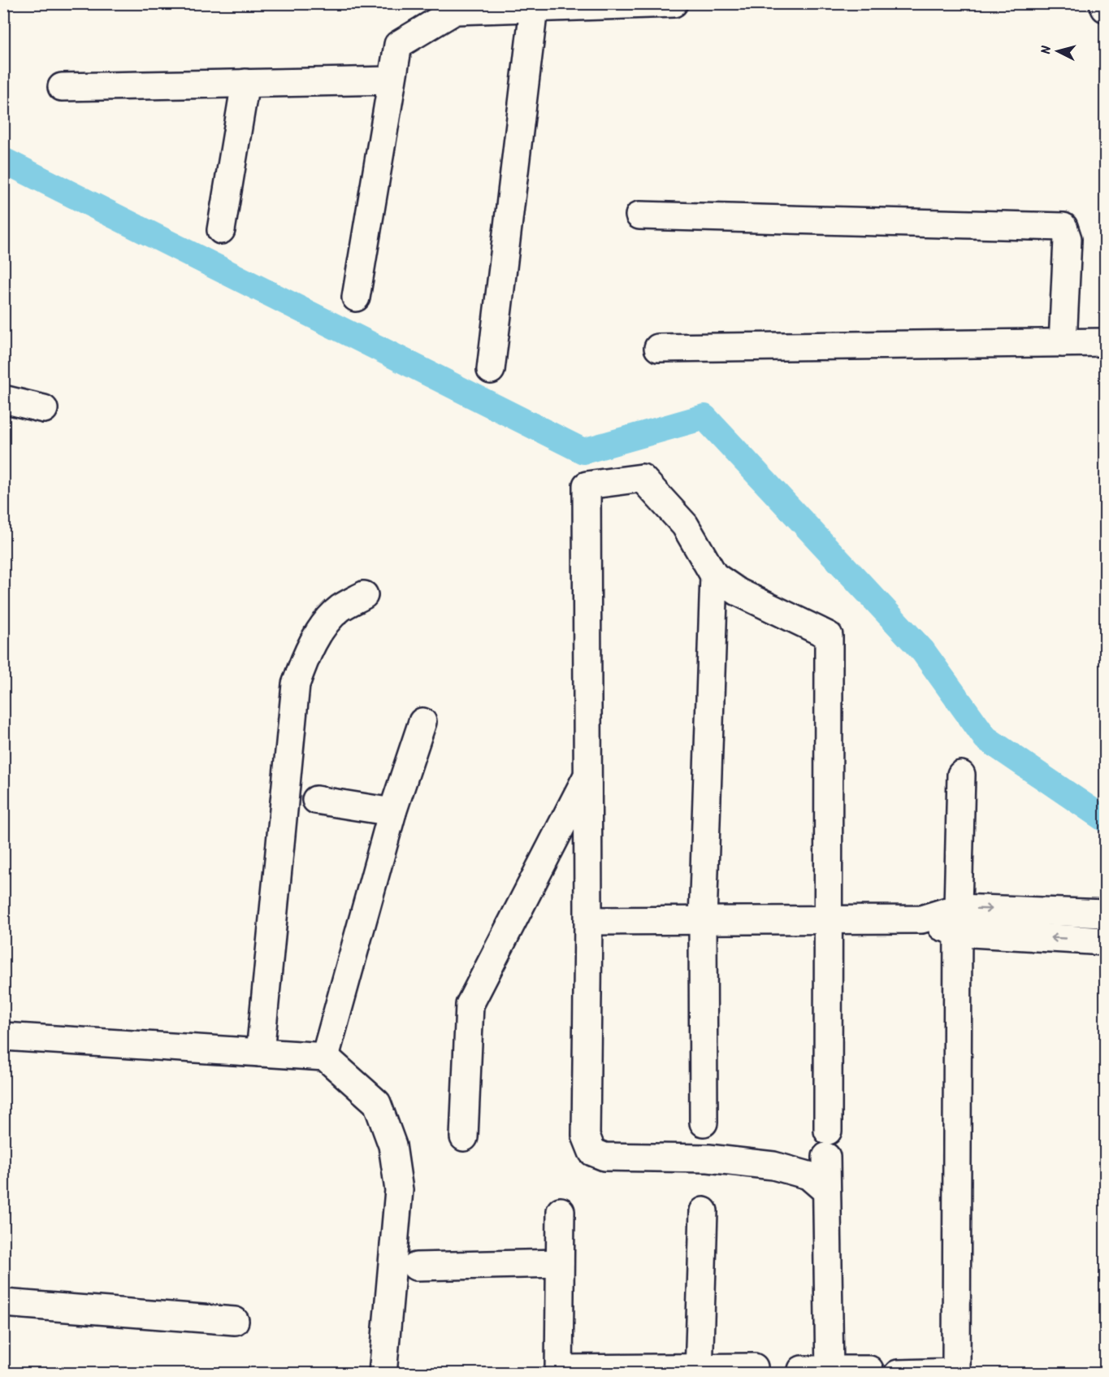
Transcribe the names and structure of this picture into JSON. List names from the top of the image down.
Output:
{
  "north": "left"
}
